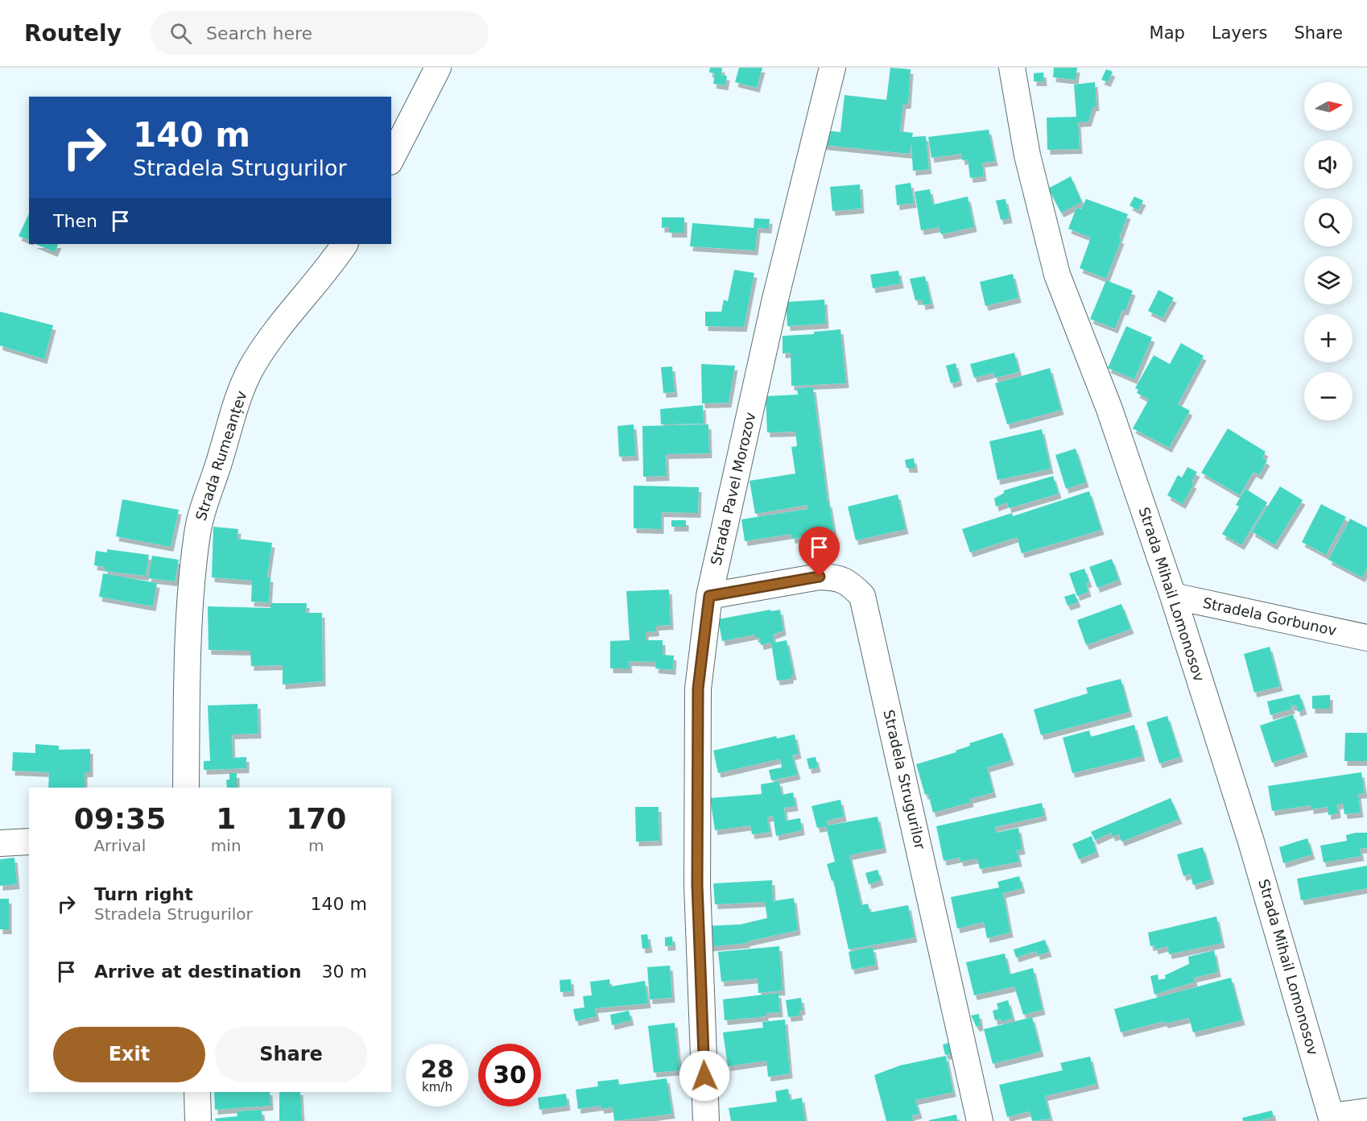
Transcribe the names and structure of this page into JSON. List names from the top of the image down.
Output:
{
  "streets": {
    "street": [
      "Strada Rumeanțev",
      "Strada Pavel Morozov",
      "Strada Mihail Lomonosov",
      "Stradela Gorbunov",
      "Stradela Strugurilor"
    ]
  },
  "crossings": [
    ["Strada Pavel Morozov", "Stradela Strugurilor"],
    ["Strada Mihail Lomonosov", "Stradela Gorbunov"]
  ],
  "north": "right",
  "page": {
    "header": "Routely",
    "search": "Search here",
    "nav": ["Map", "Layers", "Share"],
    "map_buttons": ["+", "−"],
    "turn": ["140 m", "Stradela Strugurilor"],
    "then": "Then",
    "eta": [
      "09:35",
      "Arrival",
      "1",
      "min",
      "170",
      "m"
    ],
    "list": [
      {
        "name": "Turn right",
        "note": "Stradela Strugurilor",
        "value": "140 m"
      },
      {
        "name": "Arrive at destination",
        "value": "30 m"
      }
    ],
    "buttons": ["Exit", "Share"],
    "speed": "28 km/h",
    "limit": "30"
  }
}
